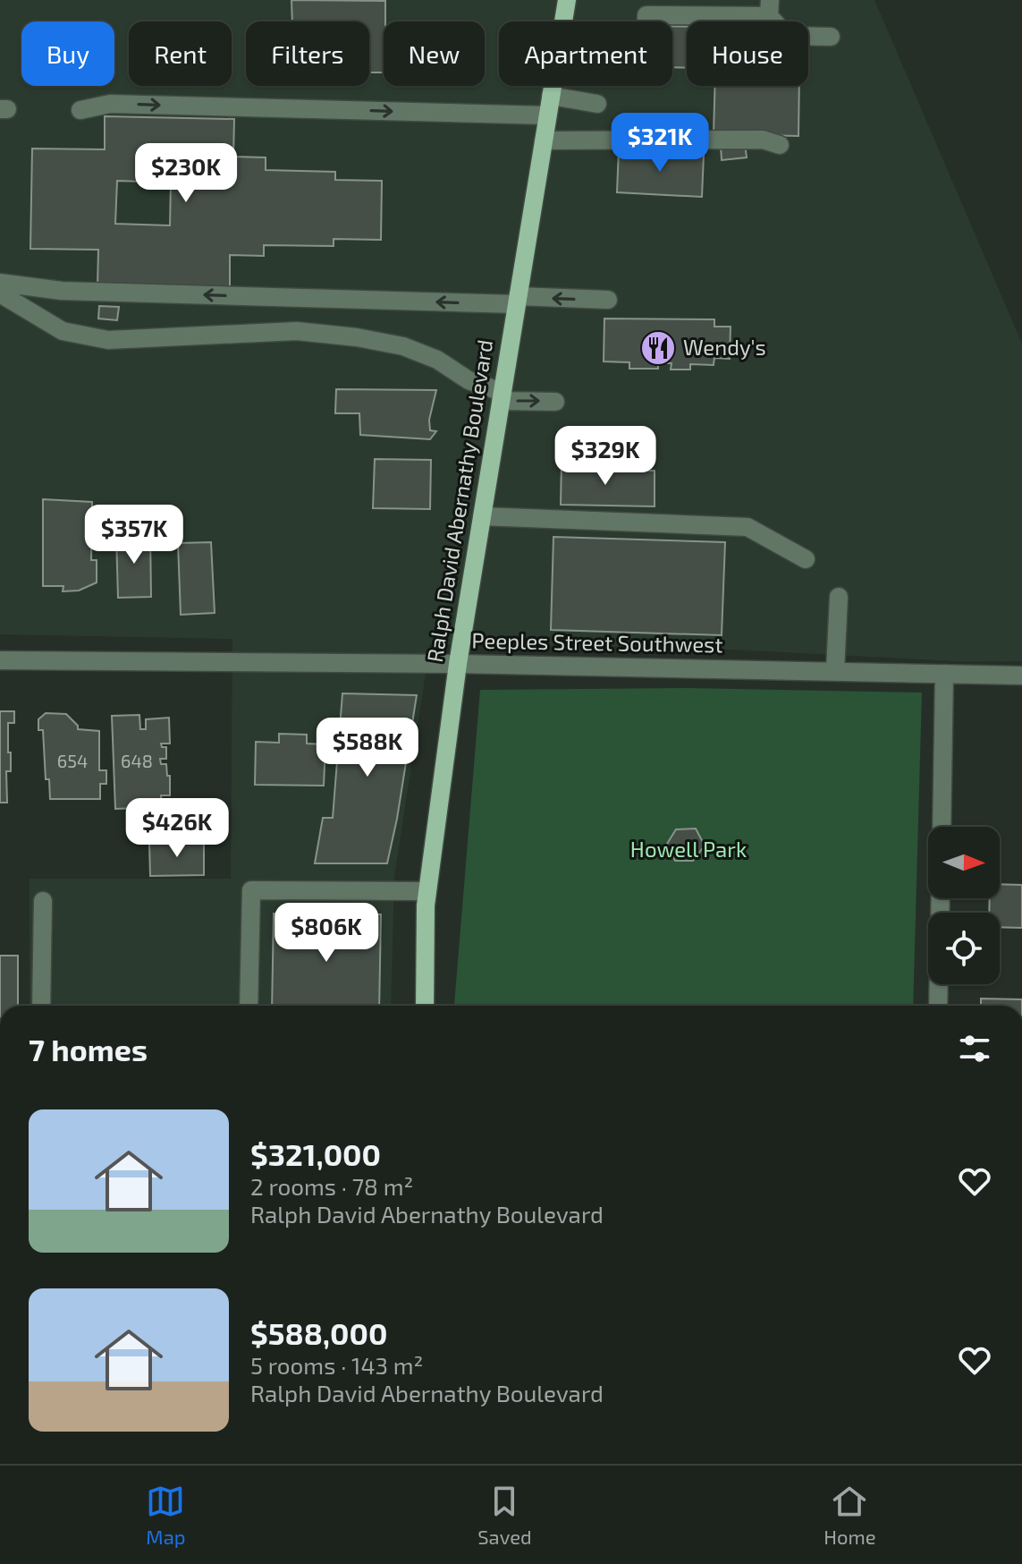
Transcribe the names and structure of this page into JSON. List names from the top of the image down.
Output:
{
  "streets": {
    "main road": ["Ralph David Abernathy Boulevard"],
    "street": ["Peeples Street Southwest"]
  },
  "crossings": [
    ["Ralph David Abernathy Boulevard", "Peeples Street Southwest"]
  ],
  "parks": ["Howell Park"],
  "places": {
    "restaurant": ["Wendy's"]
  },
  "house_numbers": ["654", "648"],
  "north": "right",
  "page": {
    "chip": [
      "Buy",
      "Rent",
      "Filters",
      "New",
      "Apartment",
      "House"
    ],
    "price": [
      "$321K",
      "$230K",
      "$329K",
      "$357K",
      "$588K",
      "$426K",
      "$806K"
    ],
    "heading": "7 homes",
    "list": [
      {
        "name": "$321,000",
        "note": "2 rooms · 78 m² · Ralph David Abernathy Boulevard"
      },
      {
        "name": "$588,000",
        "note": "5 rooms · 143 m² · Ralph David Abernathy Boulevard"
      }
    ],
    "tabs": ["Map", "Saved", "Home"]
  }
}
